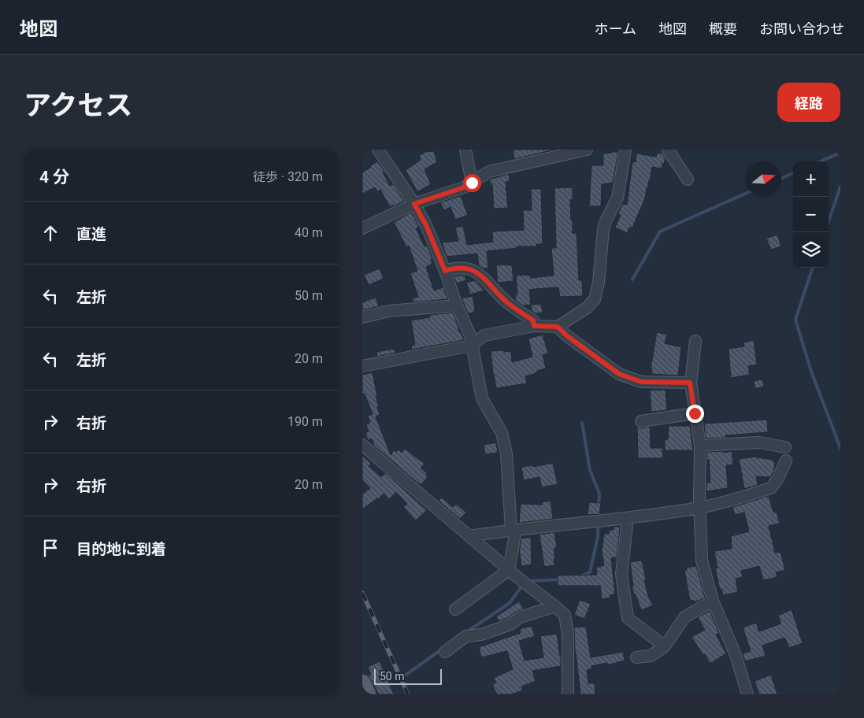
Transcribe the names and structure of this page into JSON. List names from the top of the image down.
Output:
{
  "scale_bar": "50 m",
  "north": "right",
  "page": {
    "header": "地図",
    "nav": [
      "ホーム",
      "地図",
      "概要",
      "お問い合わせ"
    ],
    "title": "アクセス",
    "buttons": "経路",
    "heading": ["4 分", "徒歩 · 320 m"],
    "map_buttons": ["+", "−"],
    "list": [
      ["直進", "40 m"],
      ["左折", "50 m"],
      ["左折", "20 m"],
      ["右折", "190 m"],
      ["右折", "20 m"],
      "目的地に到着"
    ],
    "scale": "50 m"
  }
}
